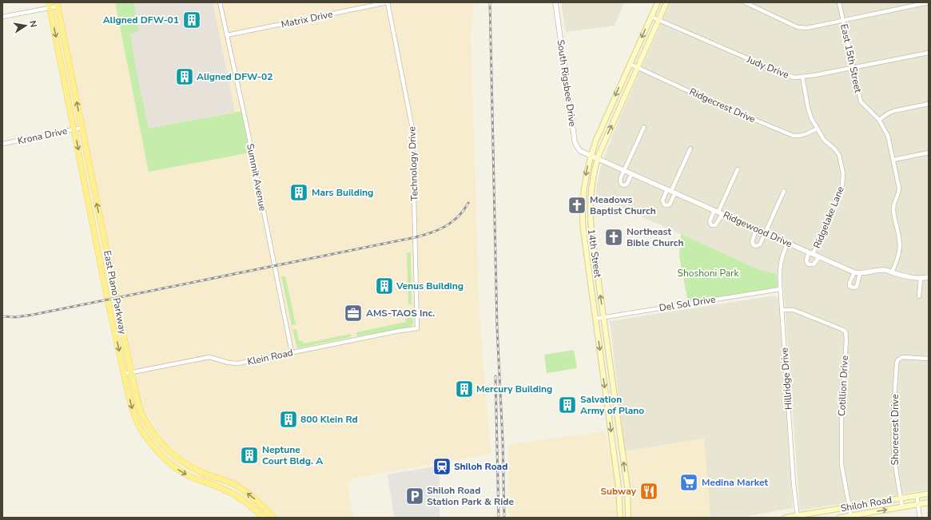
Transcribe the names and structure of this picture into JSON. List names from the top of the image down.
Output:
{
  "streets": {
    "main road": ["14th Street", "East Plano Parkway", "Shiloh Road"],
    "street": [
      "Matrix Drive",
      "East 15th Street",
      "Judy Drive",
      "South Rigsbee Drive",
      "Ridgecrest Drive",
      "Krona Drive",
      "Technology Drive",
      "Summit Avenue",
      "Ridgelake Lane",
      "Ridgewood Drive",
      "Del Sol Drive",
      "Klein Road",
      "Hillridge Drive",
      "Cotillion Drive",
      "Shorecrest Drive"
    ]
  },
  "crossings": [
    ["Matrix Drive", "Technology Drive"],
    ["Matrix Drive", "Summit Avenue"],
    ["East 15th Street", "Judy Drive"],
    ["East 15th Street", "Ridgewood Drive"],
    ["Judy Drive", "Ridgelake Lane"],
    ["Judy Drive", "14th Street"],
    ["South Rigsbee Drive", "Ridgewood Drive"],
    ["South Rigsbee Drive", "14th Street"],
    ["Ridgecrest Drive", "Ridgelake Lane"],
    ["Ridgecrest Drive", "14th Street"],
    ["Krona Drive", "East Plano Parkway"],
    ["Technology Drive", "Klein Road"],
    ["Summit Avenue", "Klein Road"],
    ["Ridgelake Lane", "Ridgewood Drive"],
    ["Ridgewood Drive", "14th Street"],
    ["Ridgewood Drive", "Hillridge Drive"],
    ["14th Street", "Del Sol Drive"],
    ["East Plano Parkway", "Klein Road"],
    ["Del Sol Drive", "Hillridge Drive"],
    ["Hillridge Drive", "Cotillion Drive"],
    ["Hillridge Drive", "Shiloh Road"],
    ["Cotillion Drive", "Shiloh Road"],
    ["Shorecrest Drive", "Shiloh Road"]
  ],
  "parks": ["Shoshoni Park"],
  "places": {
    "building": [
      "Aligned DFW-01",
      "Aligned DFW-02",
      "Mars Building",
      "Venus Building",
      "Mercury Building",
      "Salvation Army of Plano",
      "800 Klein Rd",
      "Neptune Court Bldg. A"
    ],
    "church": ["Meadows Baptist Church", "Northeast Bible Church"],
    "office": ["AMS-TAOS Inc."],
    "station": ["Shiloh Road"],
    "supermarket": ["Medina Market"],
    "restaurant": ["Subway"],
    "parking": ["Shiloh Road Station Park & Ride"]
  },
  "north": "right"
}
